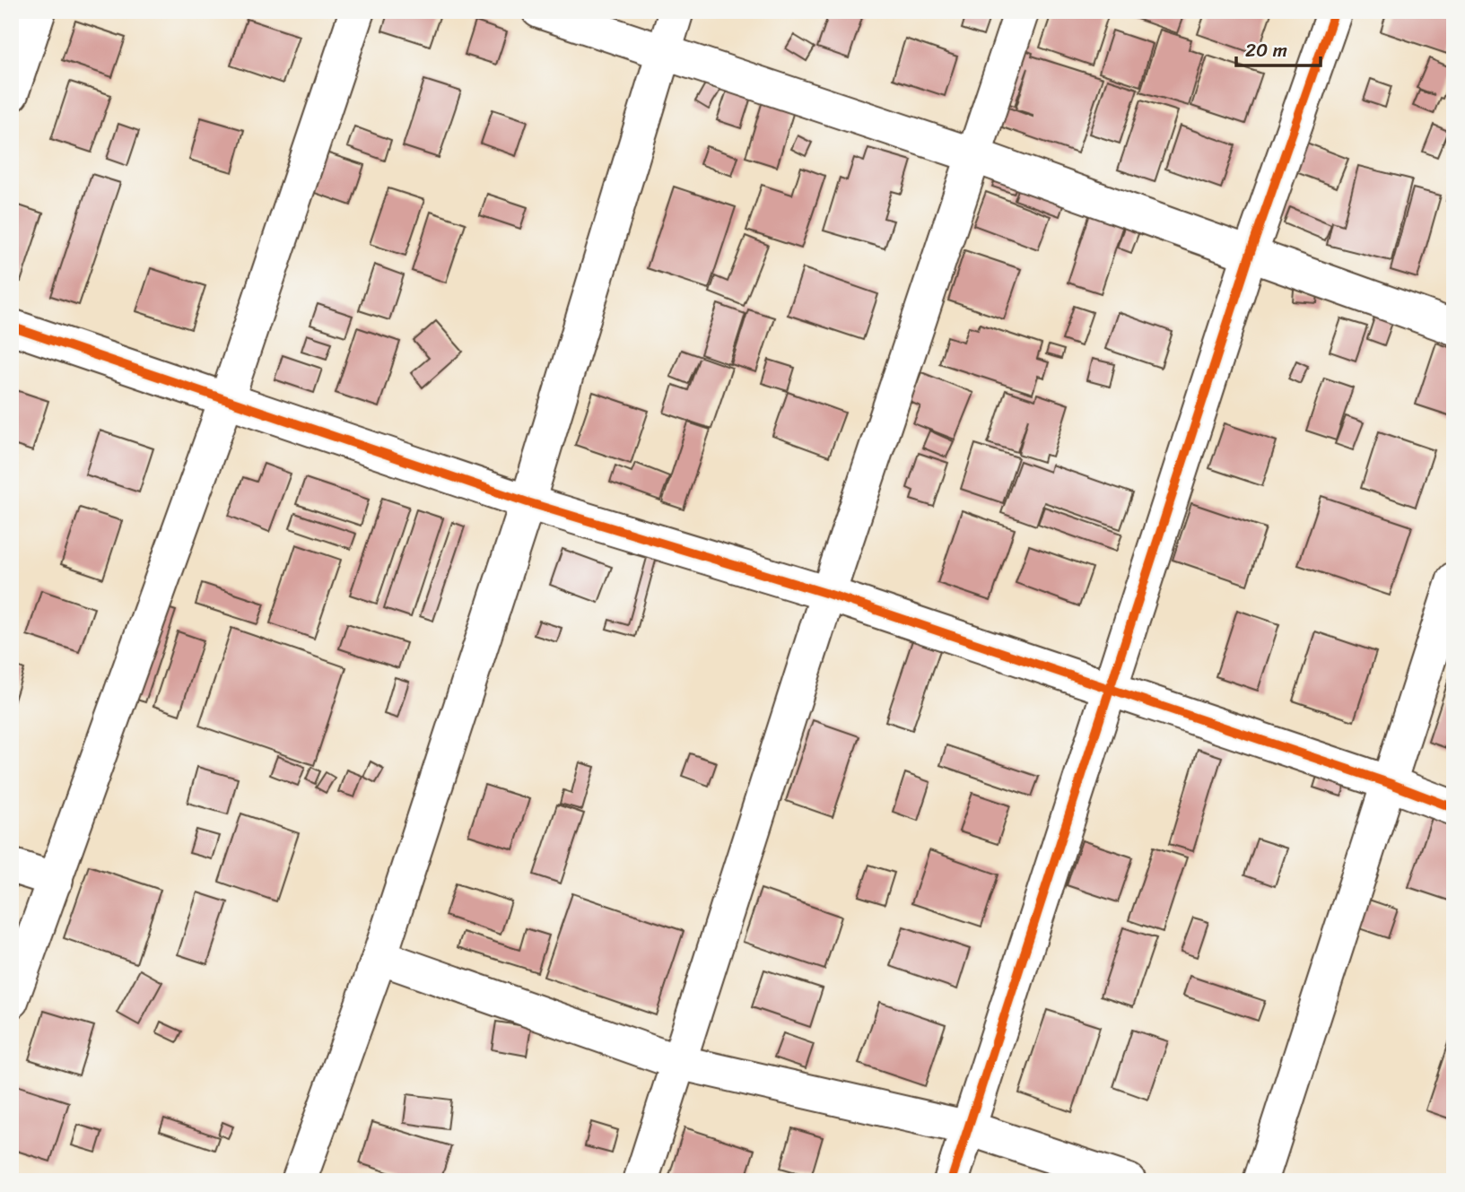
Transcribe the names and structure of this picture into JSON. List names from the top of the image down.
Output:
{
  "scale_bar": "20 m"
}
